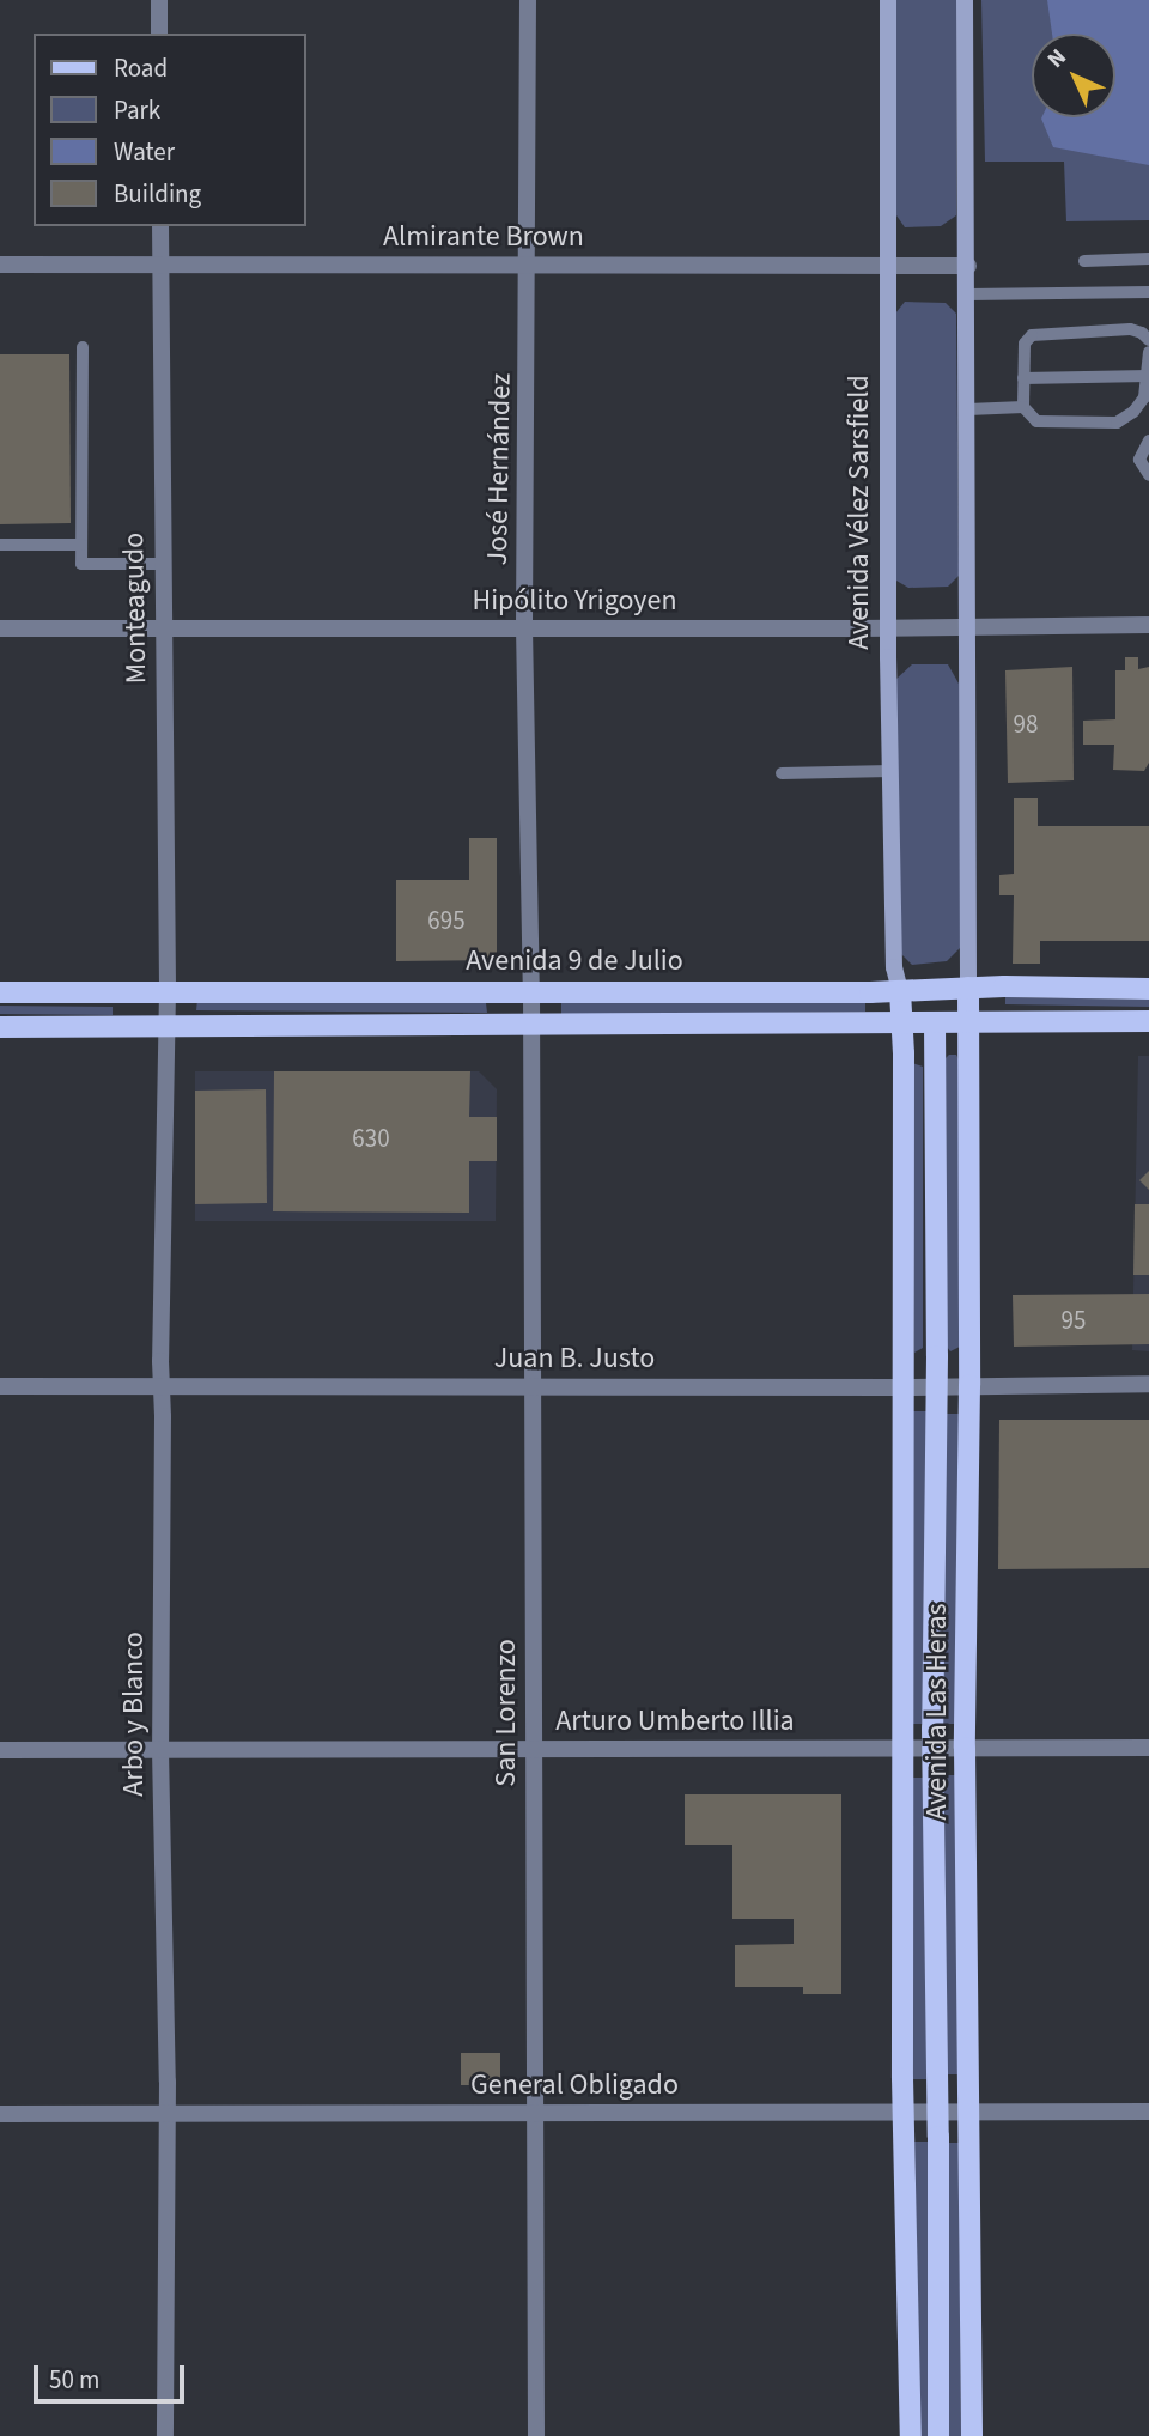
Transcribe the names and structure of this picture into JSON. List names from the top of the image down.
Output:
{
  "streets": {
    "main road": ["Avenida Vélez Sarsfield", "Avenida 9 de Julio", "Avenida Las Heras"],
    "street": [
      "Almirante Brown",
      "José Hernández",
      "Hipólito Yrigoyen",
      "Monteagudo",
      "Juan B. Justo",
      "San Lorenzo",
      "Arbo y Blanco",
      "Arturo Umberto Illia",
      "General Obligado"
    ]
  },
  "crossings": [
    ["Almirante Brown", "José Hernández"],
    ["Almirante Brown", "Avenida Vélez Sarsfield"],
    ["Almirante Brown", "Monteagudo"],
    ["José Hernández", "Hipólito Yrigoyen"],
    ["José Hernández", "Avenida 9 de Julio"],
    ["José Hernández", "San Lorenzo"],
    ["Avenida Vélez Sarsfield", "Hipólito Yrigoyen"],
    ["Avenida Vélez Sarsfield", "Avenida 9 de Julio"],
    ["Avenida Vélez Sarsfield", "Avenida Las Heras"],
    ["Hipólito Yrigoyen", "Monteagudo"],
    ["Monteagudo", "Avenida 9 de Julio"],
    ["Monteagudo", "Arbo y Blanco"],
    ["Avenida 9 de Julio", "Avenida Las Heras"],
    ["Avenida 9 de Julio", "San Lorenzo"],
    ["Avenida 9 de Julio", "Arbo y Blanco"],
    ["Juan B. Justo", "Avenida Las Heras"],
    ["Juan B. Justo", "San Lorenzo"],
    ["Juan B. Justo", "Arbo y Blanco"],
    ["Avenida Las Heras", "Arturo Umberto Illia"],
    ["Avenida Las Heras", "General Obligado"],
    ["San Lorenzo", "Arturo Umberto Illia"],
    ["San Lorenzo", "General Obligado"],
    ["Arbo y Blanco", "Arturo Umberto Illia"],
    ["Arbo y Blanco", "General Obligado"]
  ],
  "house_numbers": [
    "98",
    "695",
    "630",
    "95"
  ],
  "legend": [
    "Road",
    "Park",
    "Water",
    "Building"
  ],
  "scale_bar": "50 m",
  "north": "top left"
}
